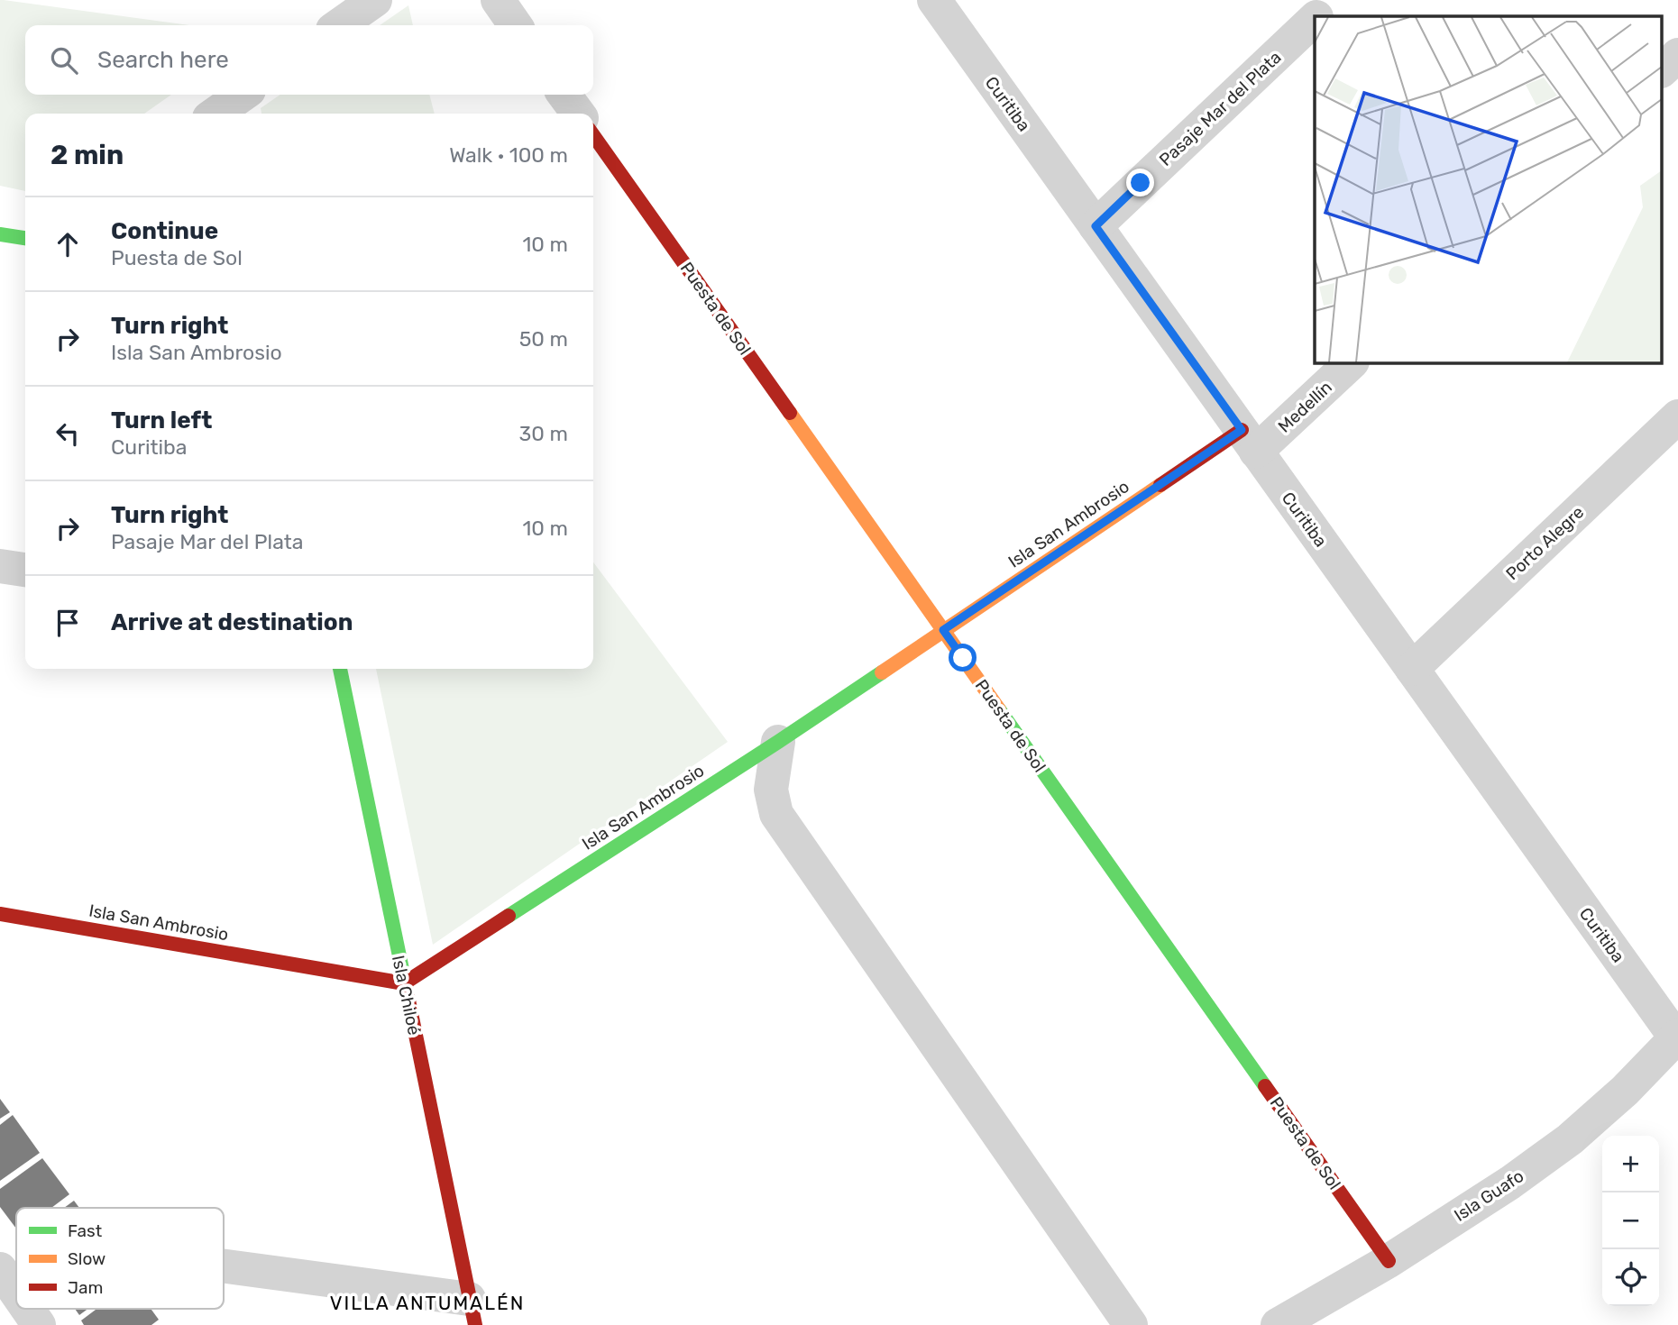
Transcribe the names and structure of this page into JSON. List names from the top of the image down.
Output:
{
  "streets": {
    "street": [
      "Curitiba",
      "Pasaje Mar del Plata",
      "Puesta de Sol",
      "Medellín",
      "Isla San Ambrosio",
      "Porto Alegre",
      "Isla Chiloé",
      "Isla Guafo"
    ]
  },
  "crossings": [
    ["Curitiba", "Pasaje Mar del Plata"],
    ["Curitiba", "Medellín"],
    ["Curitiba", "Isla San Ambrosio"],
    ["Curitiba", "Porto Alegre"],
    ["Curitiba", "Isla Guafo"],
    ["Puesta de Sol", "Isla San Ambrosio"],
    ["Puesta de Sol", "Isla Guafo"],
    ["Medellín", "Isla San Ambrosio"],
    ["Isla San Ambrosio", "Isla Chiloé"]
  ],
  "districts": ["VILLA ANTUMALÉN"],
  "legend": ["Fast", "Slow", "Jam"],
  "page": {
    "search": "Search here",
    "heading": ["2 min", "Walk · 100 m"],
    "list": [
      ["Continue", "Puesta de Sol", "10 m"],
      ["Turn right", "Isla San Ambrosio", "50 m"],
      ["Turn left", "Curitiba", "30 m"],
      ["Turn right", "Pasaje Mar del Plata", "10 m"],
      "Arrive at destination"
    ],
    "map_buttons": ["+", "−"]
  }
}
